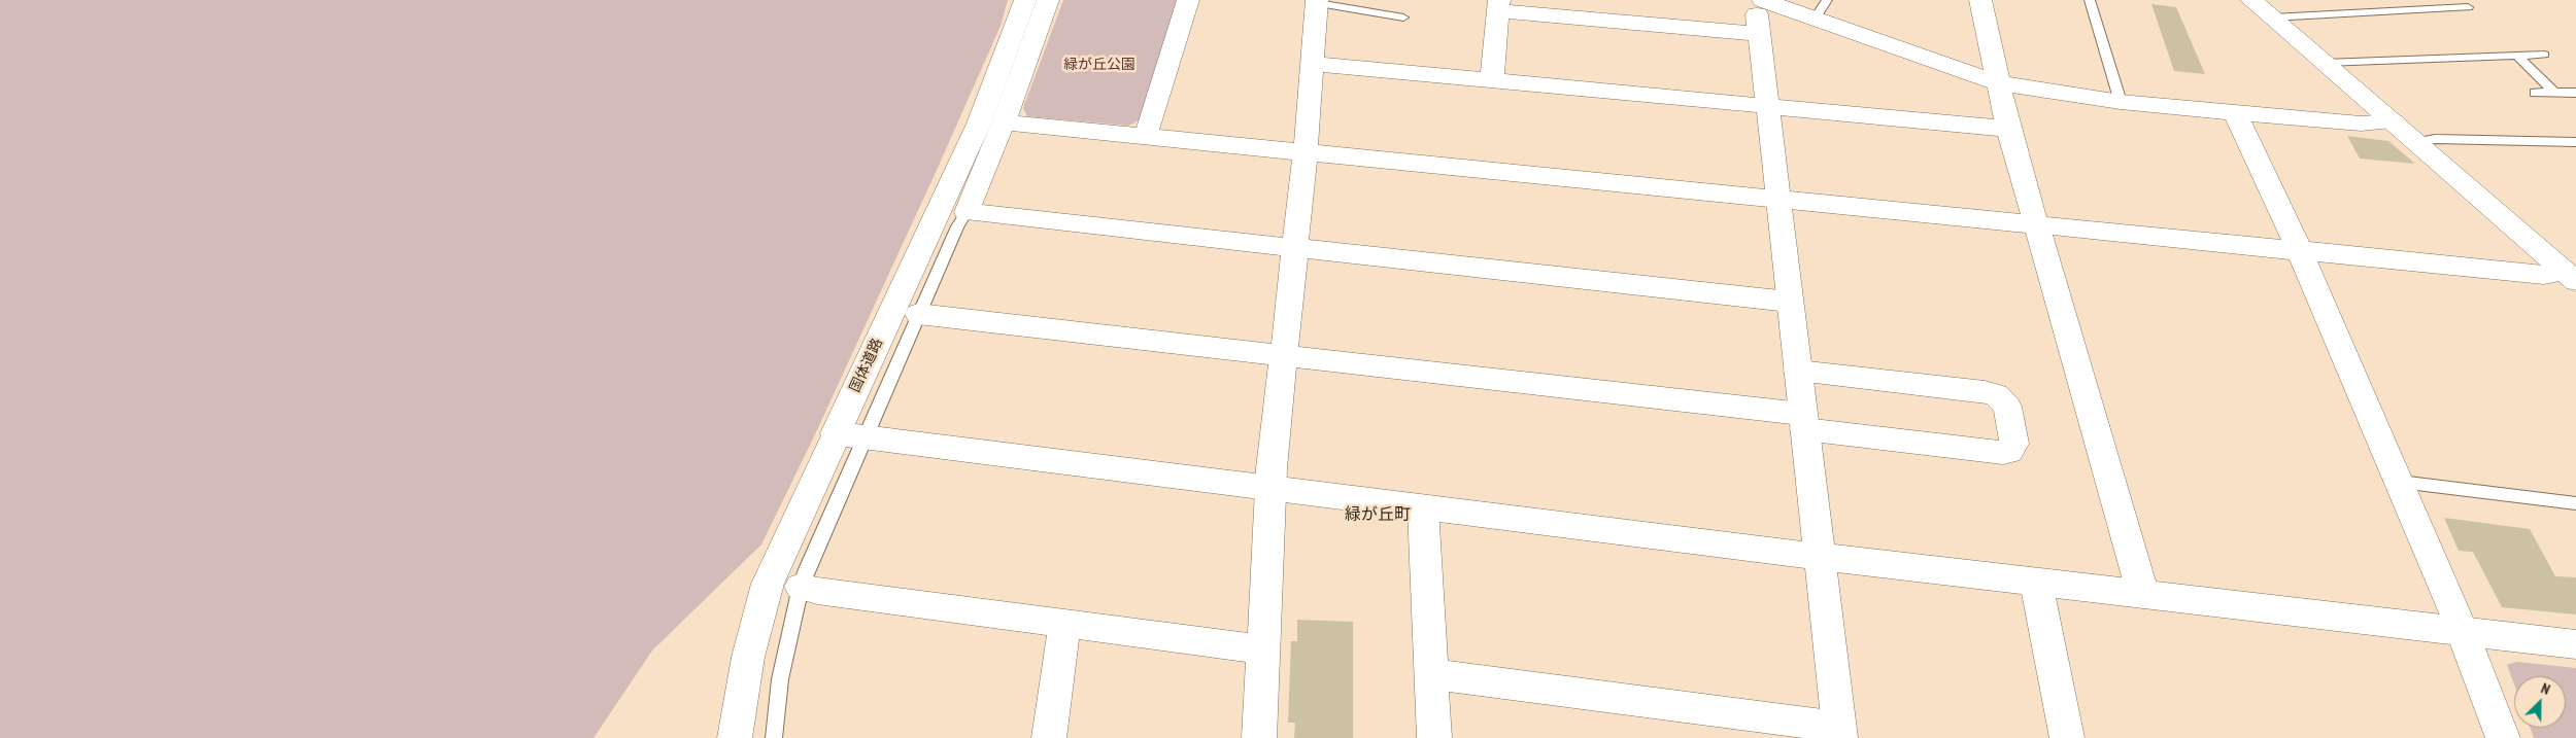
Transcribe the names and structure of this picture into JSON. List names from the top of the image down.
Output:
{
  "streets": {
    "street": ["国体道路"]
  },
  "districts": ["緑が丘町"],
  "parks": ["緑が丘公園"],
  "north": "top right"
}
